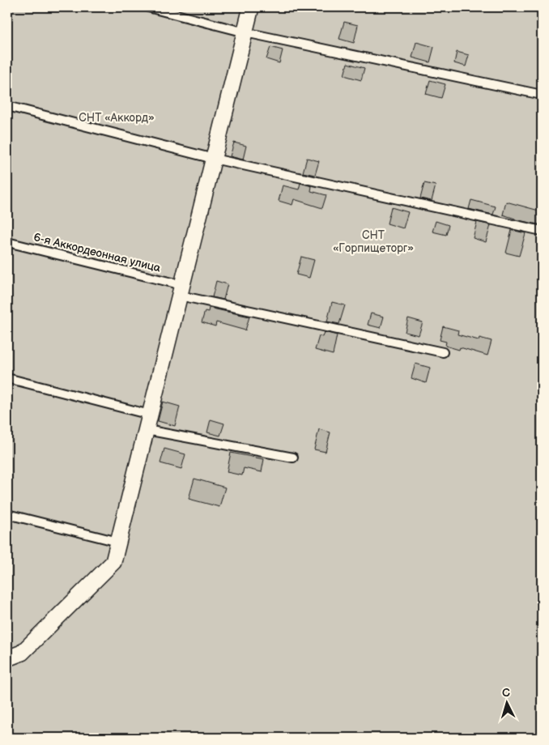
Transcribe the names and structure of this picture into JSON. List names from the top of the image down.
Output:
{
  "streets": {
    "lane": ["6-я Аккордеонная улица"]
  },
  "parks": ["СНТ «Аккорд»", "СНТ «Горпищеторг»"],
  "north": "top"
}
